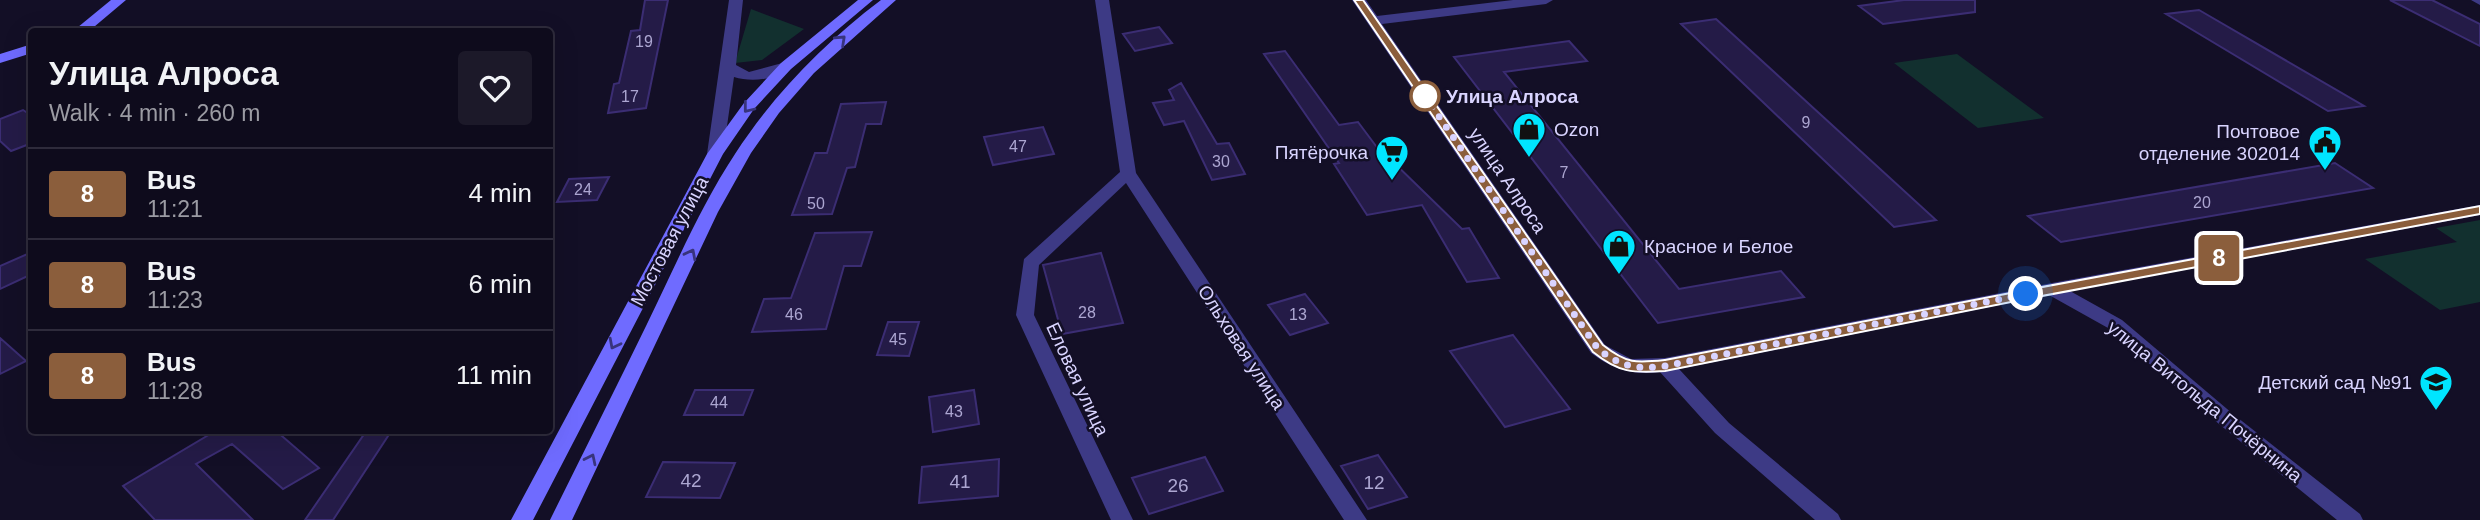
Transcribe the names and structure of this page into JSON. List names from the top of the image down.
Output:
{
  "streets": {
    "main road": ["Мостовая улица"],
    "street": [
      "улица Алроса",
      "Ольховая улица",
      "Еловая улица",
      "улица Витольда Почёрнина"
    ]
  },
  "crossings": [
    ["Ольховая улица", "Еловая улица"]
  ],
  "places": {
    "other": ["Улица Алроса"],
    "shop": ["Ozon", "Красное и Белое"],
    "public building": ["Почтовое отделение 302014"],
    "supermarket": ["Пятёрочка"],
    "school or university": ["Детский сад №91"]
  },
  "lines": ["bus line 8"],
  "house_numbers": [
    "19",
    "17",
    "9",
    "47",
    "30",
    "7",
    "24",
    "20",
    "50",
    "28",
    "46",
    "13",
    "45",
    "44",
    "43",
    "42",
    "41",
    "12",
    "26"
  ],
  "page": {
    "on_map": "8",
    "heading": ["Улица Алроса", "Walk · 4 min · 260 m"],
    "list": [
      {
        "mark": "8",
        "name": "Bus",
        "note": "11:21",
        "value": "4 min"
      },
      {
        "mark": "8",
        "name": "Bus",
        "note": "11:23",
        "value": "6 min"
      },
      {
        "mark": "8",
        "name": "Bus",
        "note": "11:28",
        "value": "11 min"
      }
    ]
  }
}
